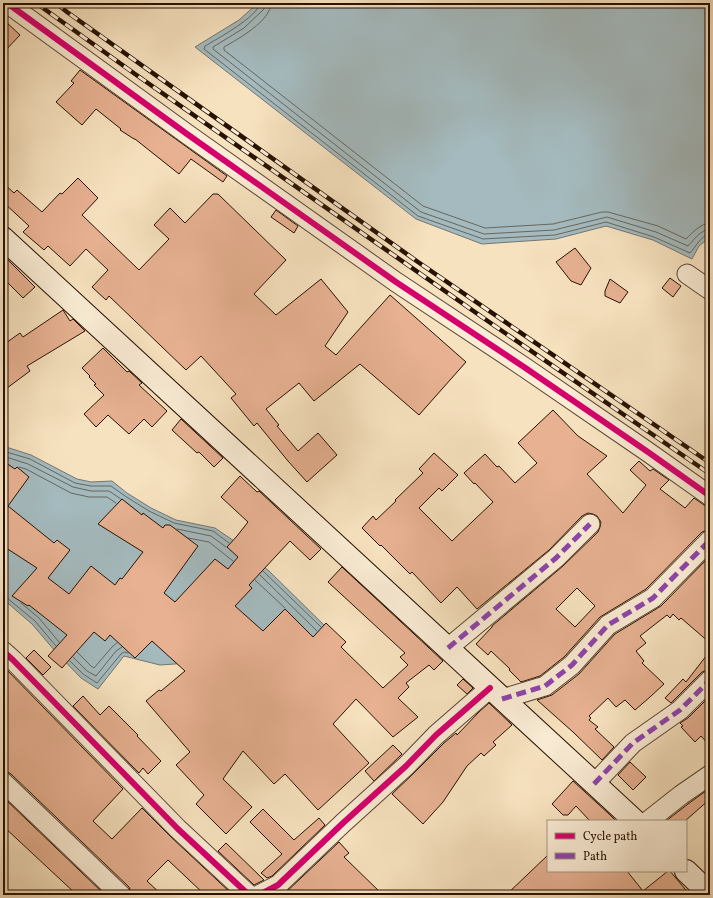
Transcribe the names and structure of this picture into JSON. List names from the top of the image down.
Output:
{
  "legend": ["Cycle path", "Path"]
}
